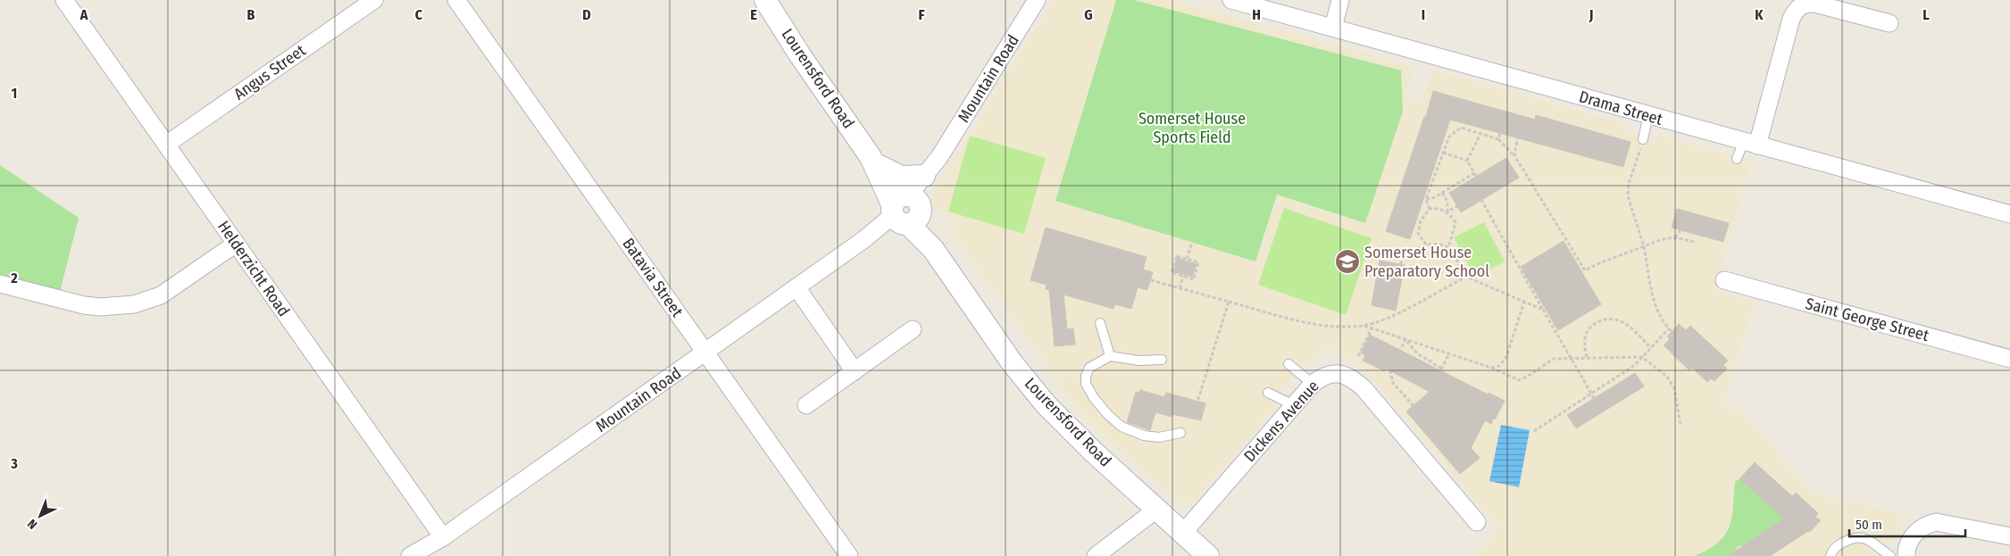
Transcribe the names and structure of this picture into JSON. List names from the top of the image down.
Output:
{
  "streets": {
    "street": [
      "Angus Street",
      "Lourensford Road",
      "Mountain Road",
      "Drama Street",
      "Helderzicht Road",
      "Batavia Street",
      "Saint George Street",
      "Dickens Avenue"
    ]
  },
  "crossings": [
    ["Angus Street", "Helderzicht Road"],
    ["Lourensford Road", "Mountain Road"],
    ["Lourensford Road", "Dickens Avenue"],
    ["Mountain Road", "Helderzicht Road"],
    ["Mountain Road", "Batavia Street"]
  ],
  "parks": ["Somerset House Sports Field"],
  "places": {
    "school or university": ["Somerset House Preparatory School"]
  },
  "scale_bar": "50 m",
  "north": "bottom left",
  "grid": {
    "columns": [
      "A",
      "B",
      "C",
      "D",
      "E",
      "F",
      "G",
      "H",
      "I",
      "J",
      "K",
      "L"
    ],
    "rows": ["1", "2", "3"]
  }
}
